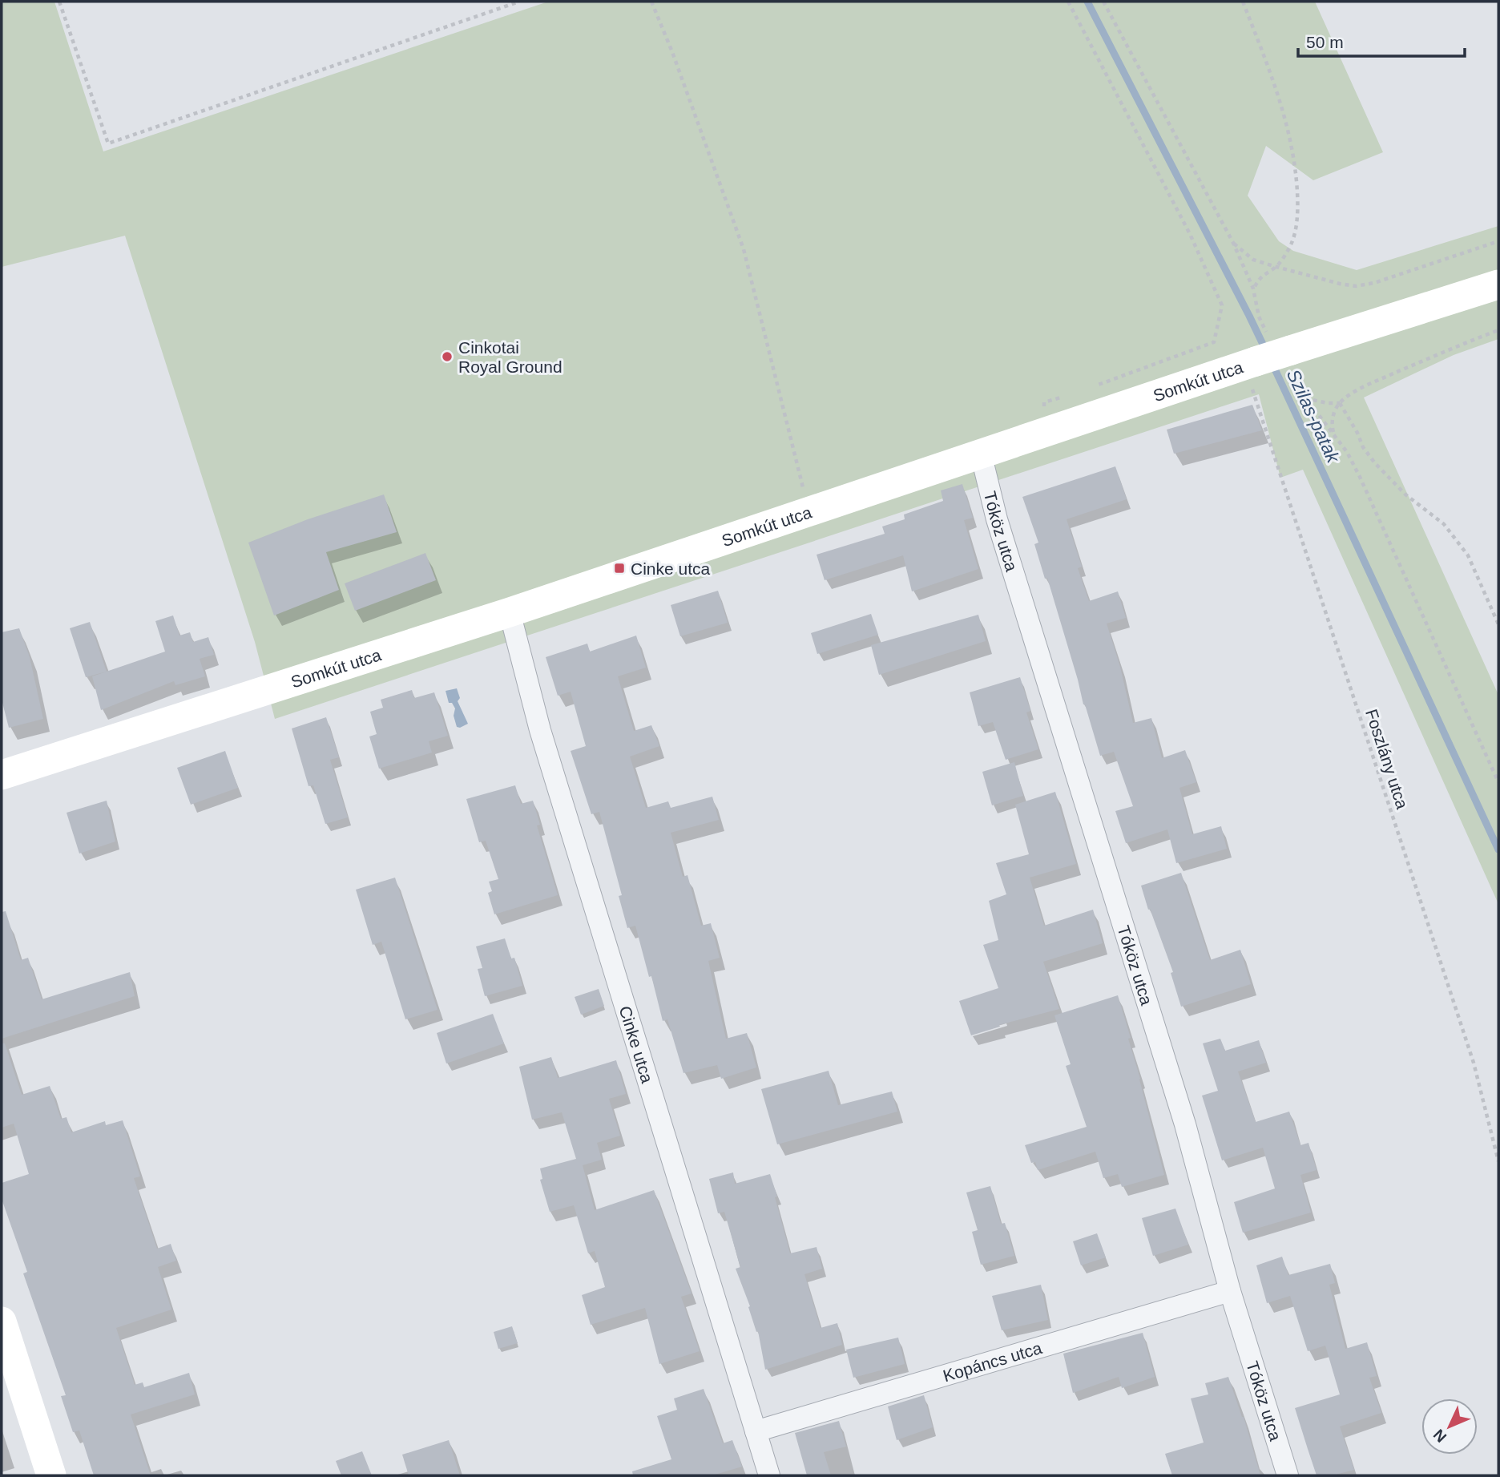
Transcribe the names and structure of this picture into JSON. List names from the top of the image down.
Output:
{
  "streets": {
    "street": [
      "Somkút utca",
      "Tóköz utca",
      "Cinke utca",
      "Kopáncs utca"
    ],
    "path": ["Foszlány utca"]
  },
  "crossings": [
    ["Somkút utca", "Tóköz utca"],
    ["Somkút utca", "Foszlány utca"],
    ["Somkút utca", "Cinke utca"],
    ["Tóköz utca", "Kopáncs utca"],
    ["Cinke utca", "Kopáncs utca"]
  ],
  "water": ["Szilas-patak"],
  "places": {
    "other": ["Cinkotai Royal Ground"],
    "transit": ["Cinke utca"]
  },
  "scale_bar": "50 m",
  "north": "bottom left"
}
